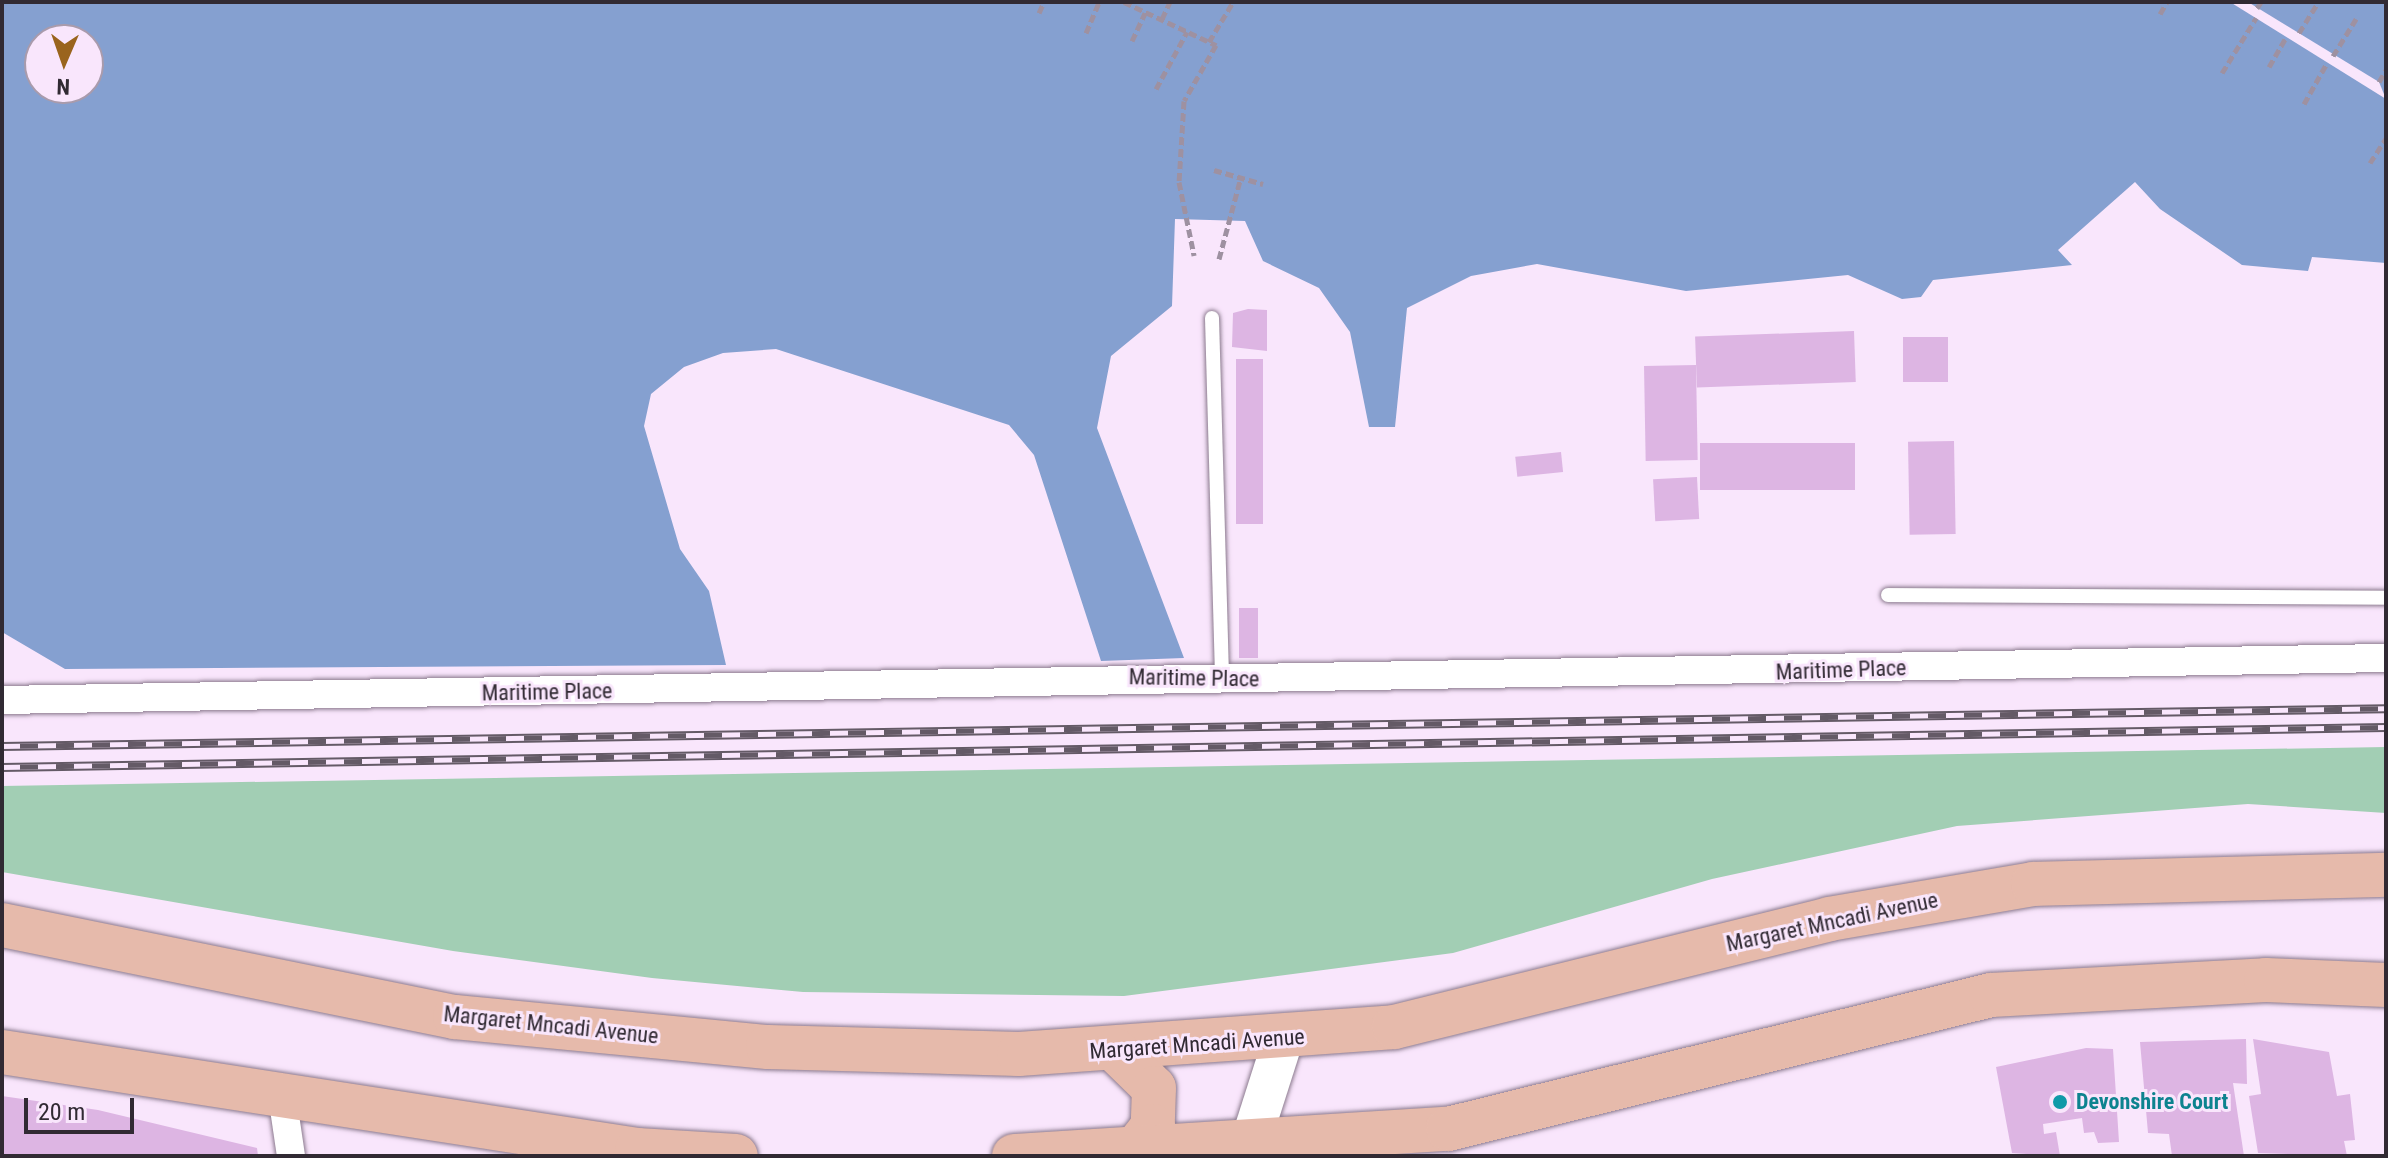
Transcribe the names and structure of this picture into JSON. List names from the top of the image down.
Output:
{
  "streets": {
    "main road": ["Margaret Mncadi Avenue"],
    "street": ["Maritime Place"]
  },
  "places": ["Devonshire Court"],
  "scale_bar": "20 m",
  "north": "bottom"
}
